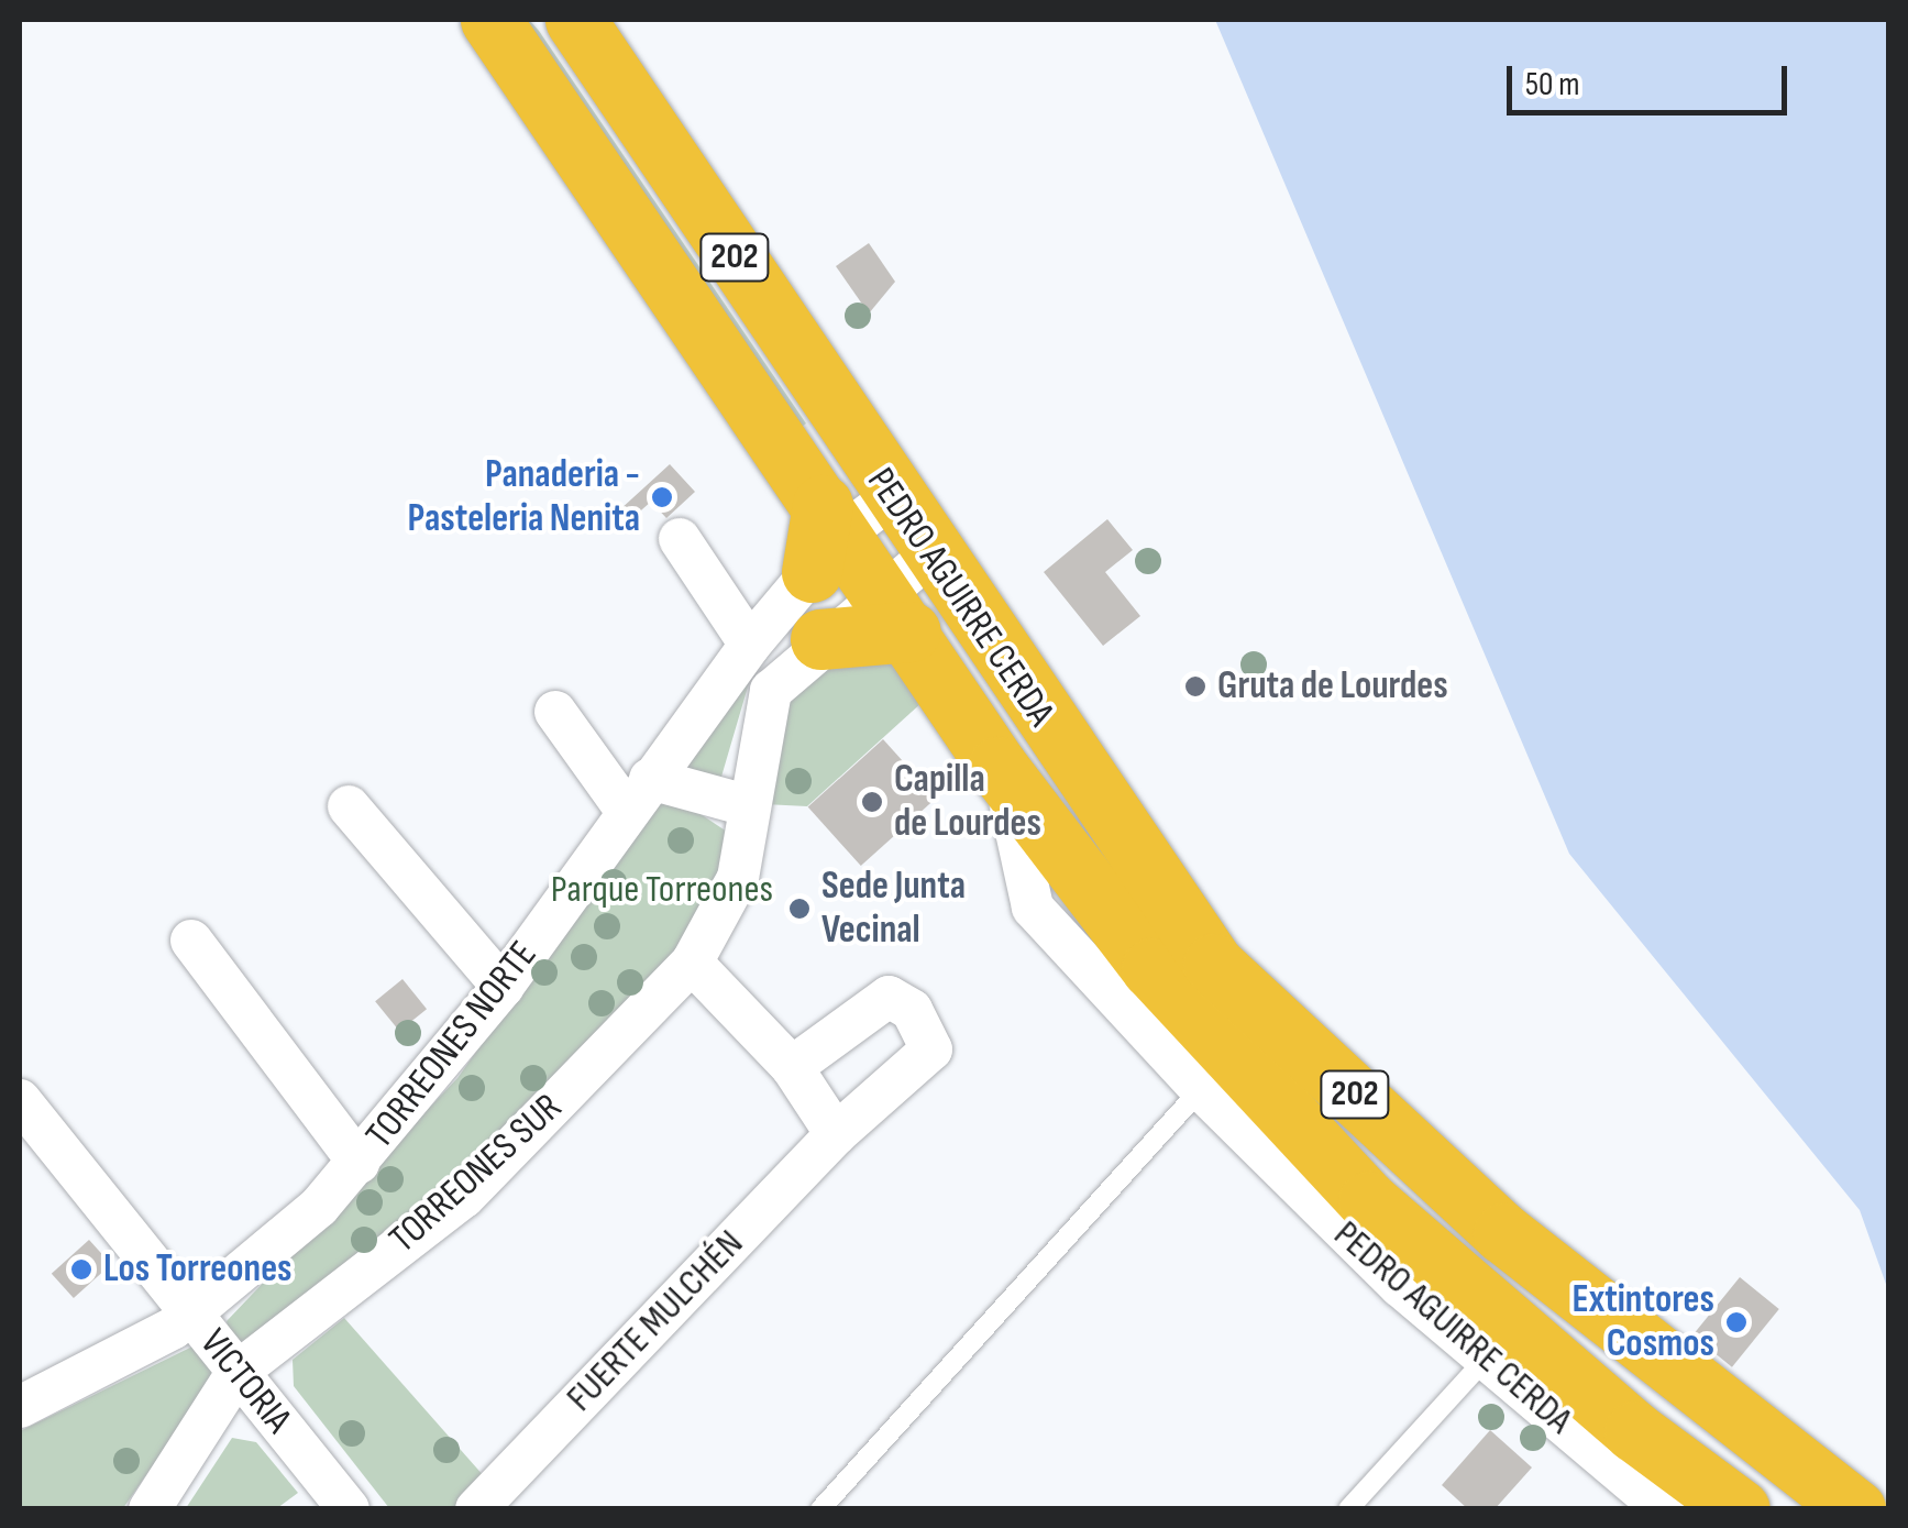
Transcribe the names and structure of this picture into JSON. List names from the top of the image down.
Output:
{
  "streets": {
    "highway": ["202", "PEDRO AGUIRRE CERDA"],
    "street": [
      "TORREONES NORTE",
      "TORREONES SUR",
      "FUERTE MULCHÉN",
      "VICTORIA"
    ]
  },
  "crossings": [
    ["PEDRO AGUIRRE CERDA", "TORREONES NORTE"],
    ["TORREONES NORTE", "VICTORIA"],
    ["TORREONES SUR", "VICTORIA"]
  ],
  "parks": ["Parque Torreones"],
  "places": [
    "Panaderia - Pasteleria Nenita",
    "Gruta de Lourdes",
    "Capilla de Lourdes",
    "Sede Junta Vecinal",
    "Los Torreones",
    "Extintores Cosmos"
  ],
  "scale_bar": "50 m"
}
